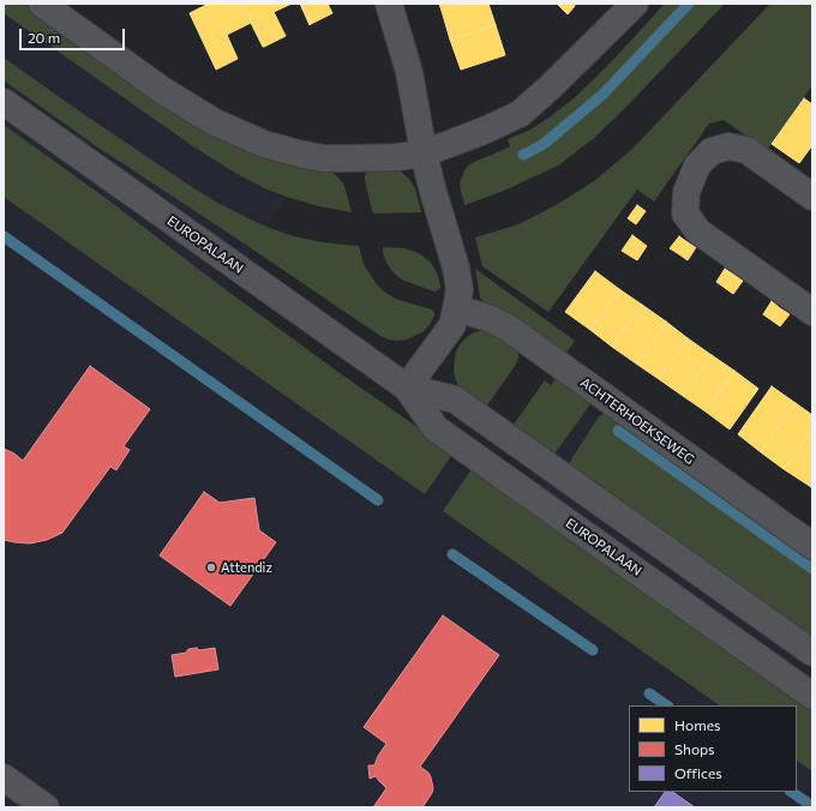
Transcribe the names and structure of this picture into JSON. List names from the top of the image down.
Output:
{
  "streets": {
    "street": ["EUROPALAAN", "ACHTERHOEKSEWEG"]
  },
  "places": ["Attendiz"],
  "legend": ["Homes", "Shops", "Offices"],
  "scale_bar": "20 m"
}
